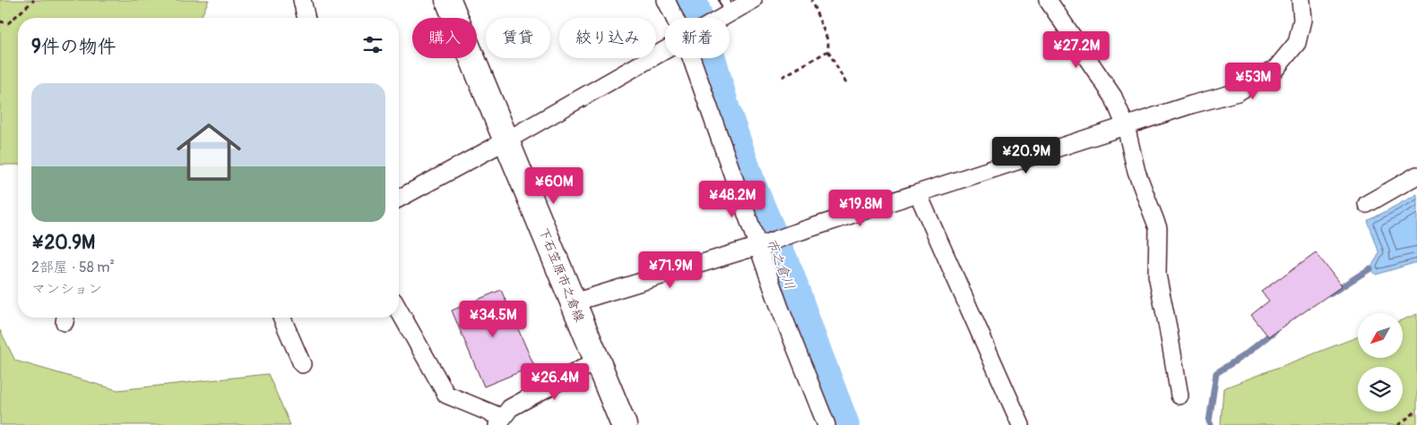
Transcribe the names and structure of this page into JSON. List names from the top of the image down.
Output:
{
  "streets": {
    "main road": ["下石笠原市之倉線"]
  },
  "water": ["市之倉川"],
  "north": "bottom left",
  "page": {
    "chip": [
      "購入",
      "賃貸",
      "絞り込み",
      "新着"
    ],
    "heading": "9件の物件",
    "price": [
      "¥27.2M",
      "¥53M",
      "¥20.9M",
      "¥60M",
      "¥48.2M",
      "¥19.8M",
      "¥71.9M",
      "¥34.5M",
      "¥26.4M"
    ],
    "list": [
      {
        "name": "¥20.9M",
        "note": "2部屋 · 58 m² · マンション"
      }
    ]
  }
}
